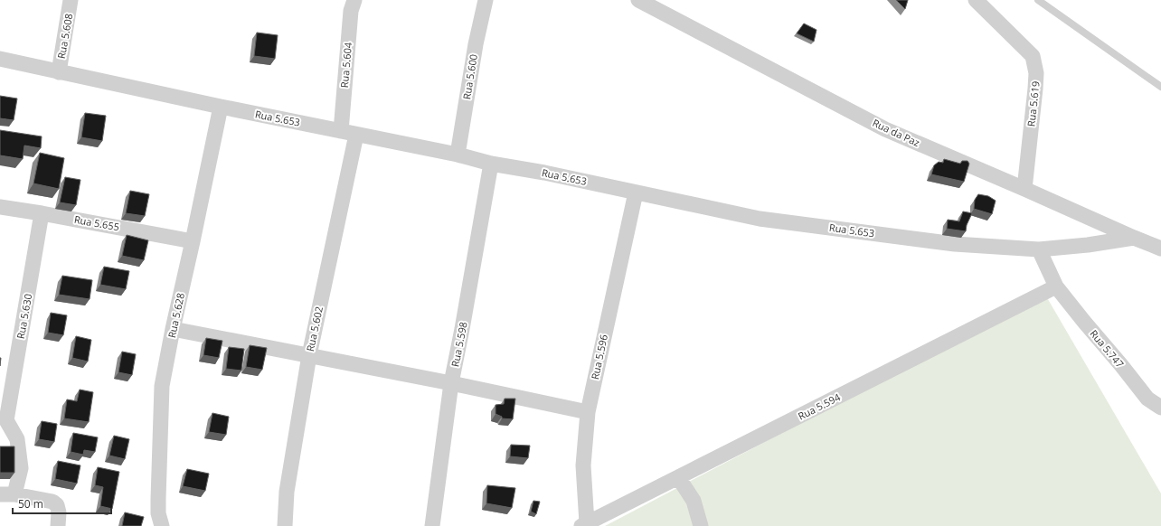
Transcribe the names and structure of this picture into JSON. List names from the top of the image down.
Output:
{
  "streets": {
    "street": [
      "Rua 5.608",
      "Rua 5.604",
      "Rua 5.600",
      "Rua 5.619",
      "Rua 5.653",
      "Rua da Paz",
      "Rua 5.655",
      "Rua 5.628",
      "Rua 5.630",
      "Rua 5.602",
      "Rua 5.598",
      "Rua 5.747",
      "Rua 5.596",
      "Rua 5.594"
    ]
  },
  "crossings": [
    ["Rua 5.608", "Rua 5.653"],
    ["Rua 5.604", "Rua 5.653"],
    ["Rua 5.600", "Rua 5.653"],
    ["Rua 5.619", "Rua da Paz"],
    ["Rua 5.653", "Rua da Paz"],
    ["Rua 5.653", "Rua 5.628"],
    ["Rua 5.653", "Rua 5.602"],
    ["Rua 5.653", "Rua 5.598"],
    ["Rua 5.653", "Rua 5.747"],
    ["Rua 5.653", "Rua 5.596"],
    ["Rua 5.655", "Rua 5.628"],
    ["Rua 5.655", "Rua 5.630"],
    ["Rua 5.747", "Rua 5.594"],
    ["Rua 5.596", "Rua 5.594"]
  ],
  "scale_bar": "50 m"
}
